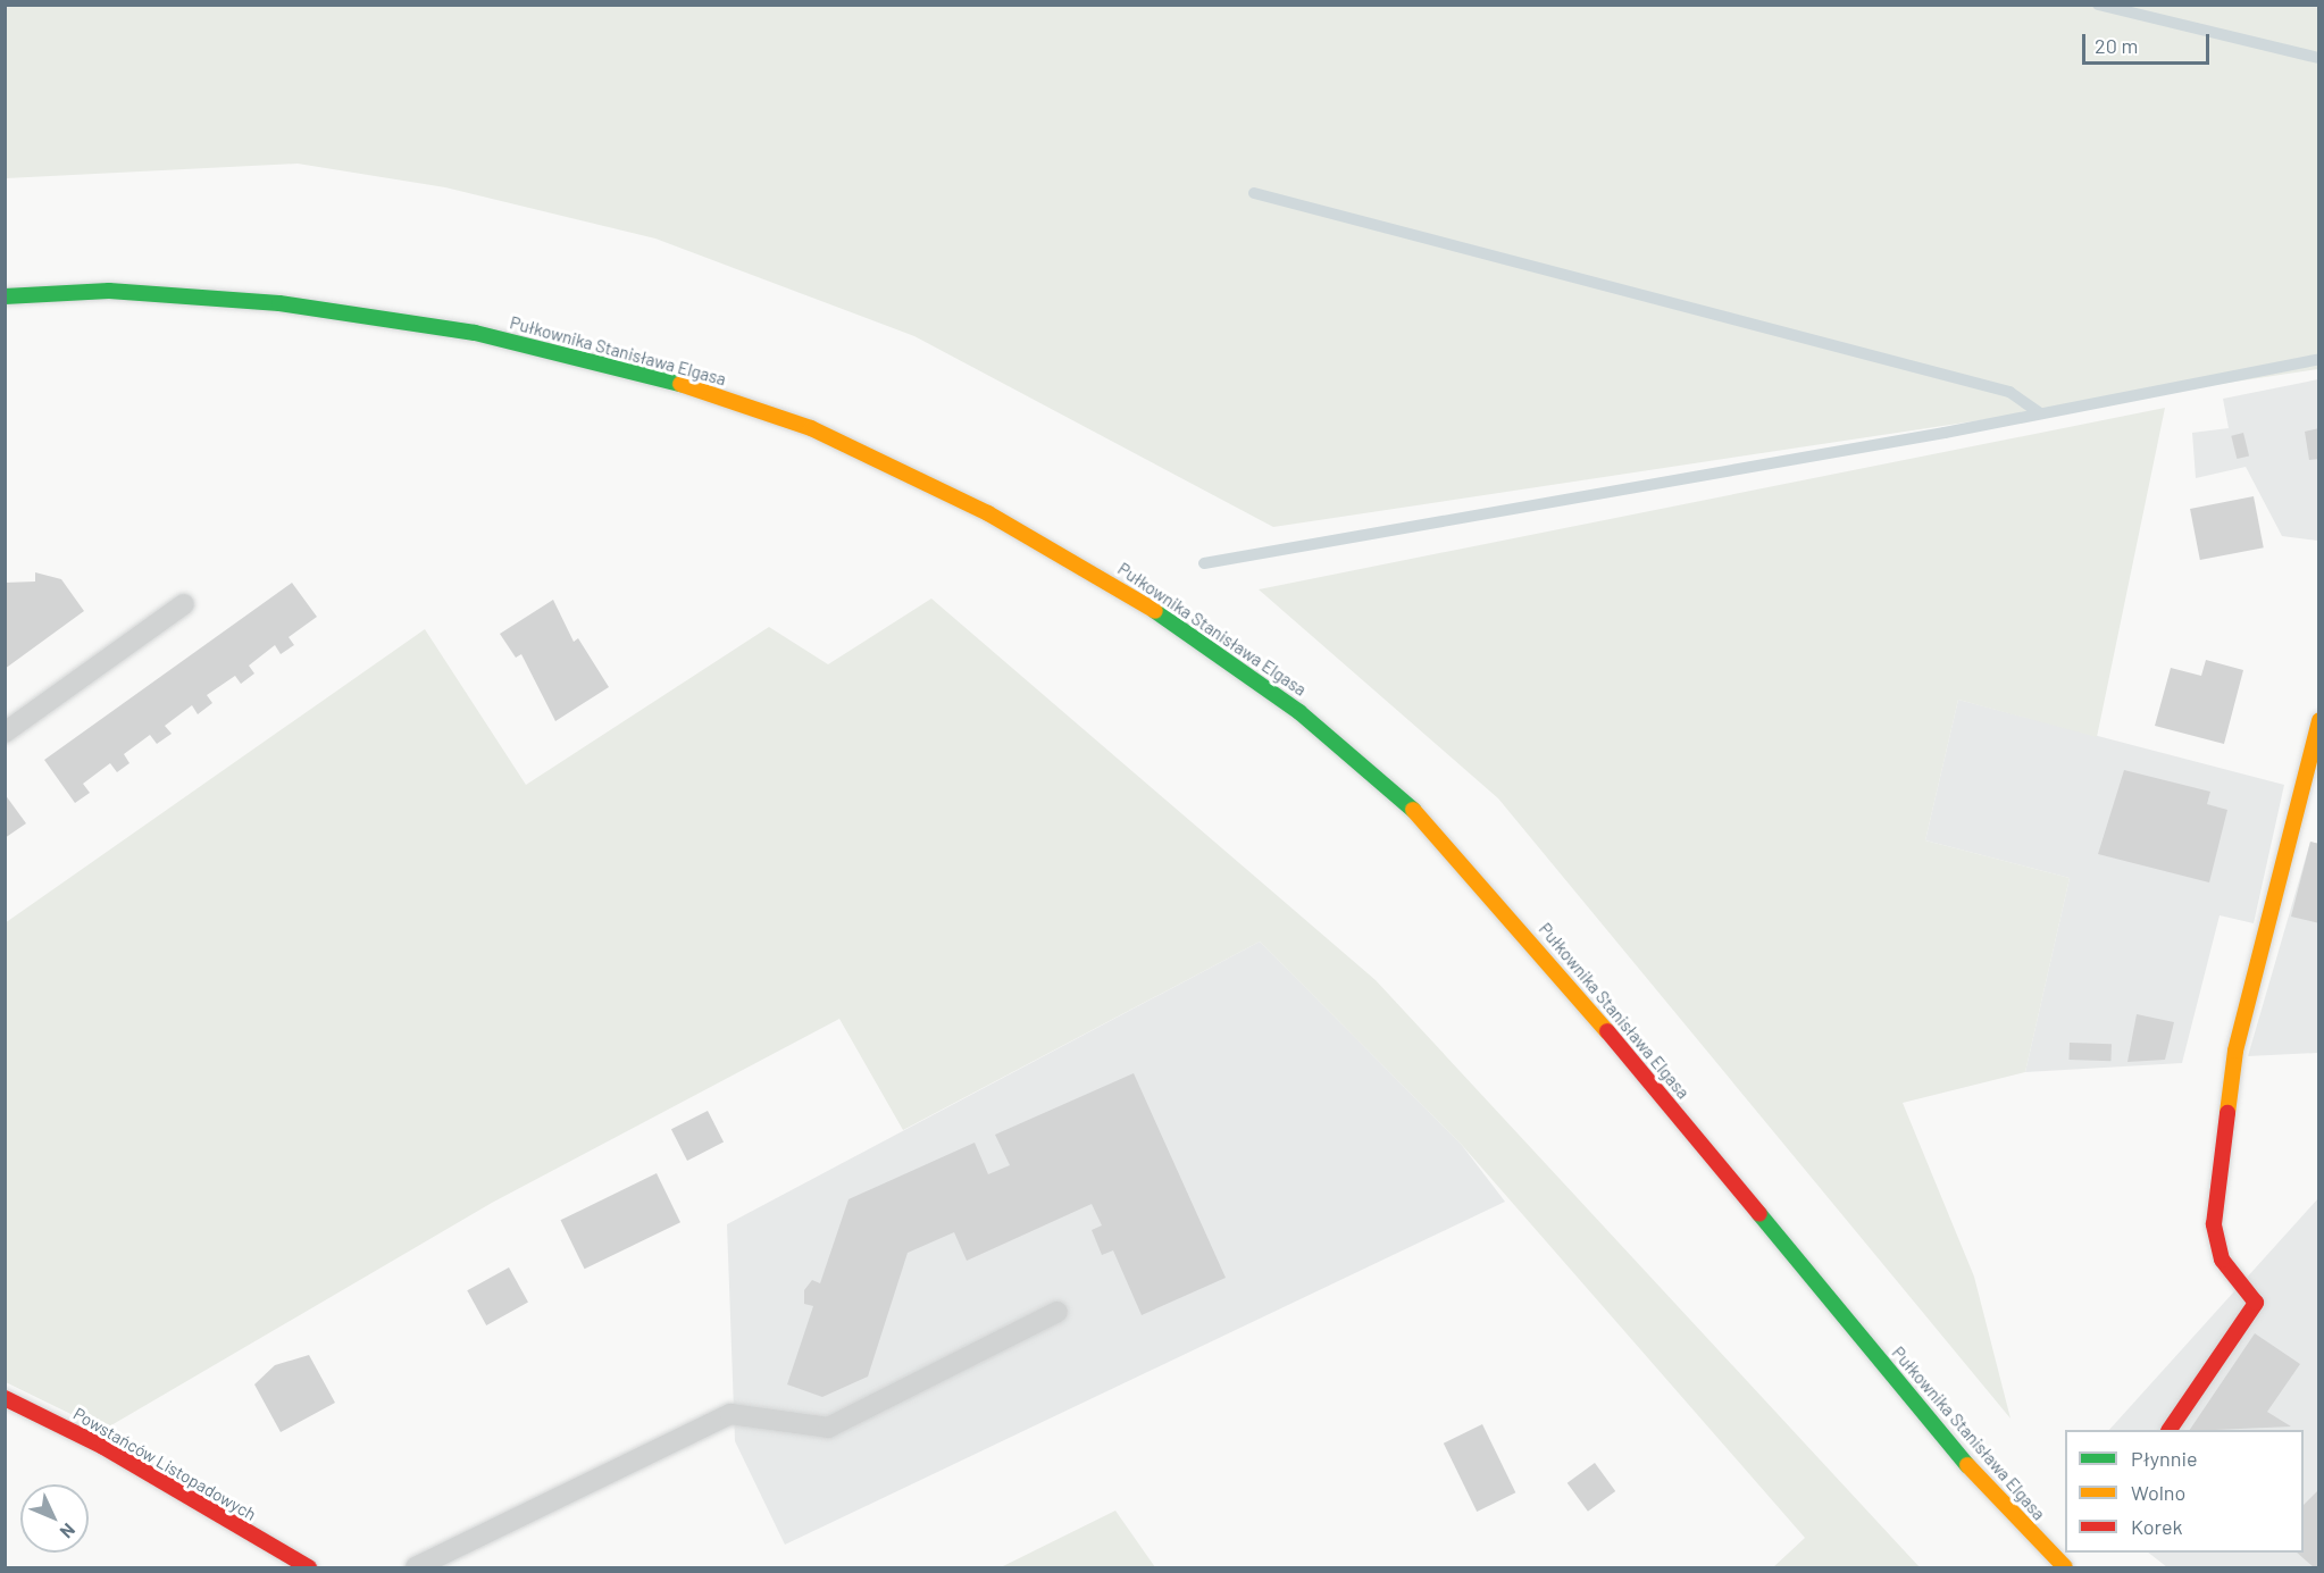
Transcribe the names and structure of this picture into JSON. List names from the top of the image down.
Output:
{
  "streets": {
    "street": ["Pułkownika Stanisława Elgasa", "Powstańców Listopadowych"]
  },
  "legend": ["Płynnie", "Wolno", "Korek"],
  "scale_bar": "20 m",
  "north": "bottom right"
}
